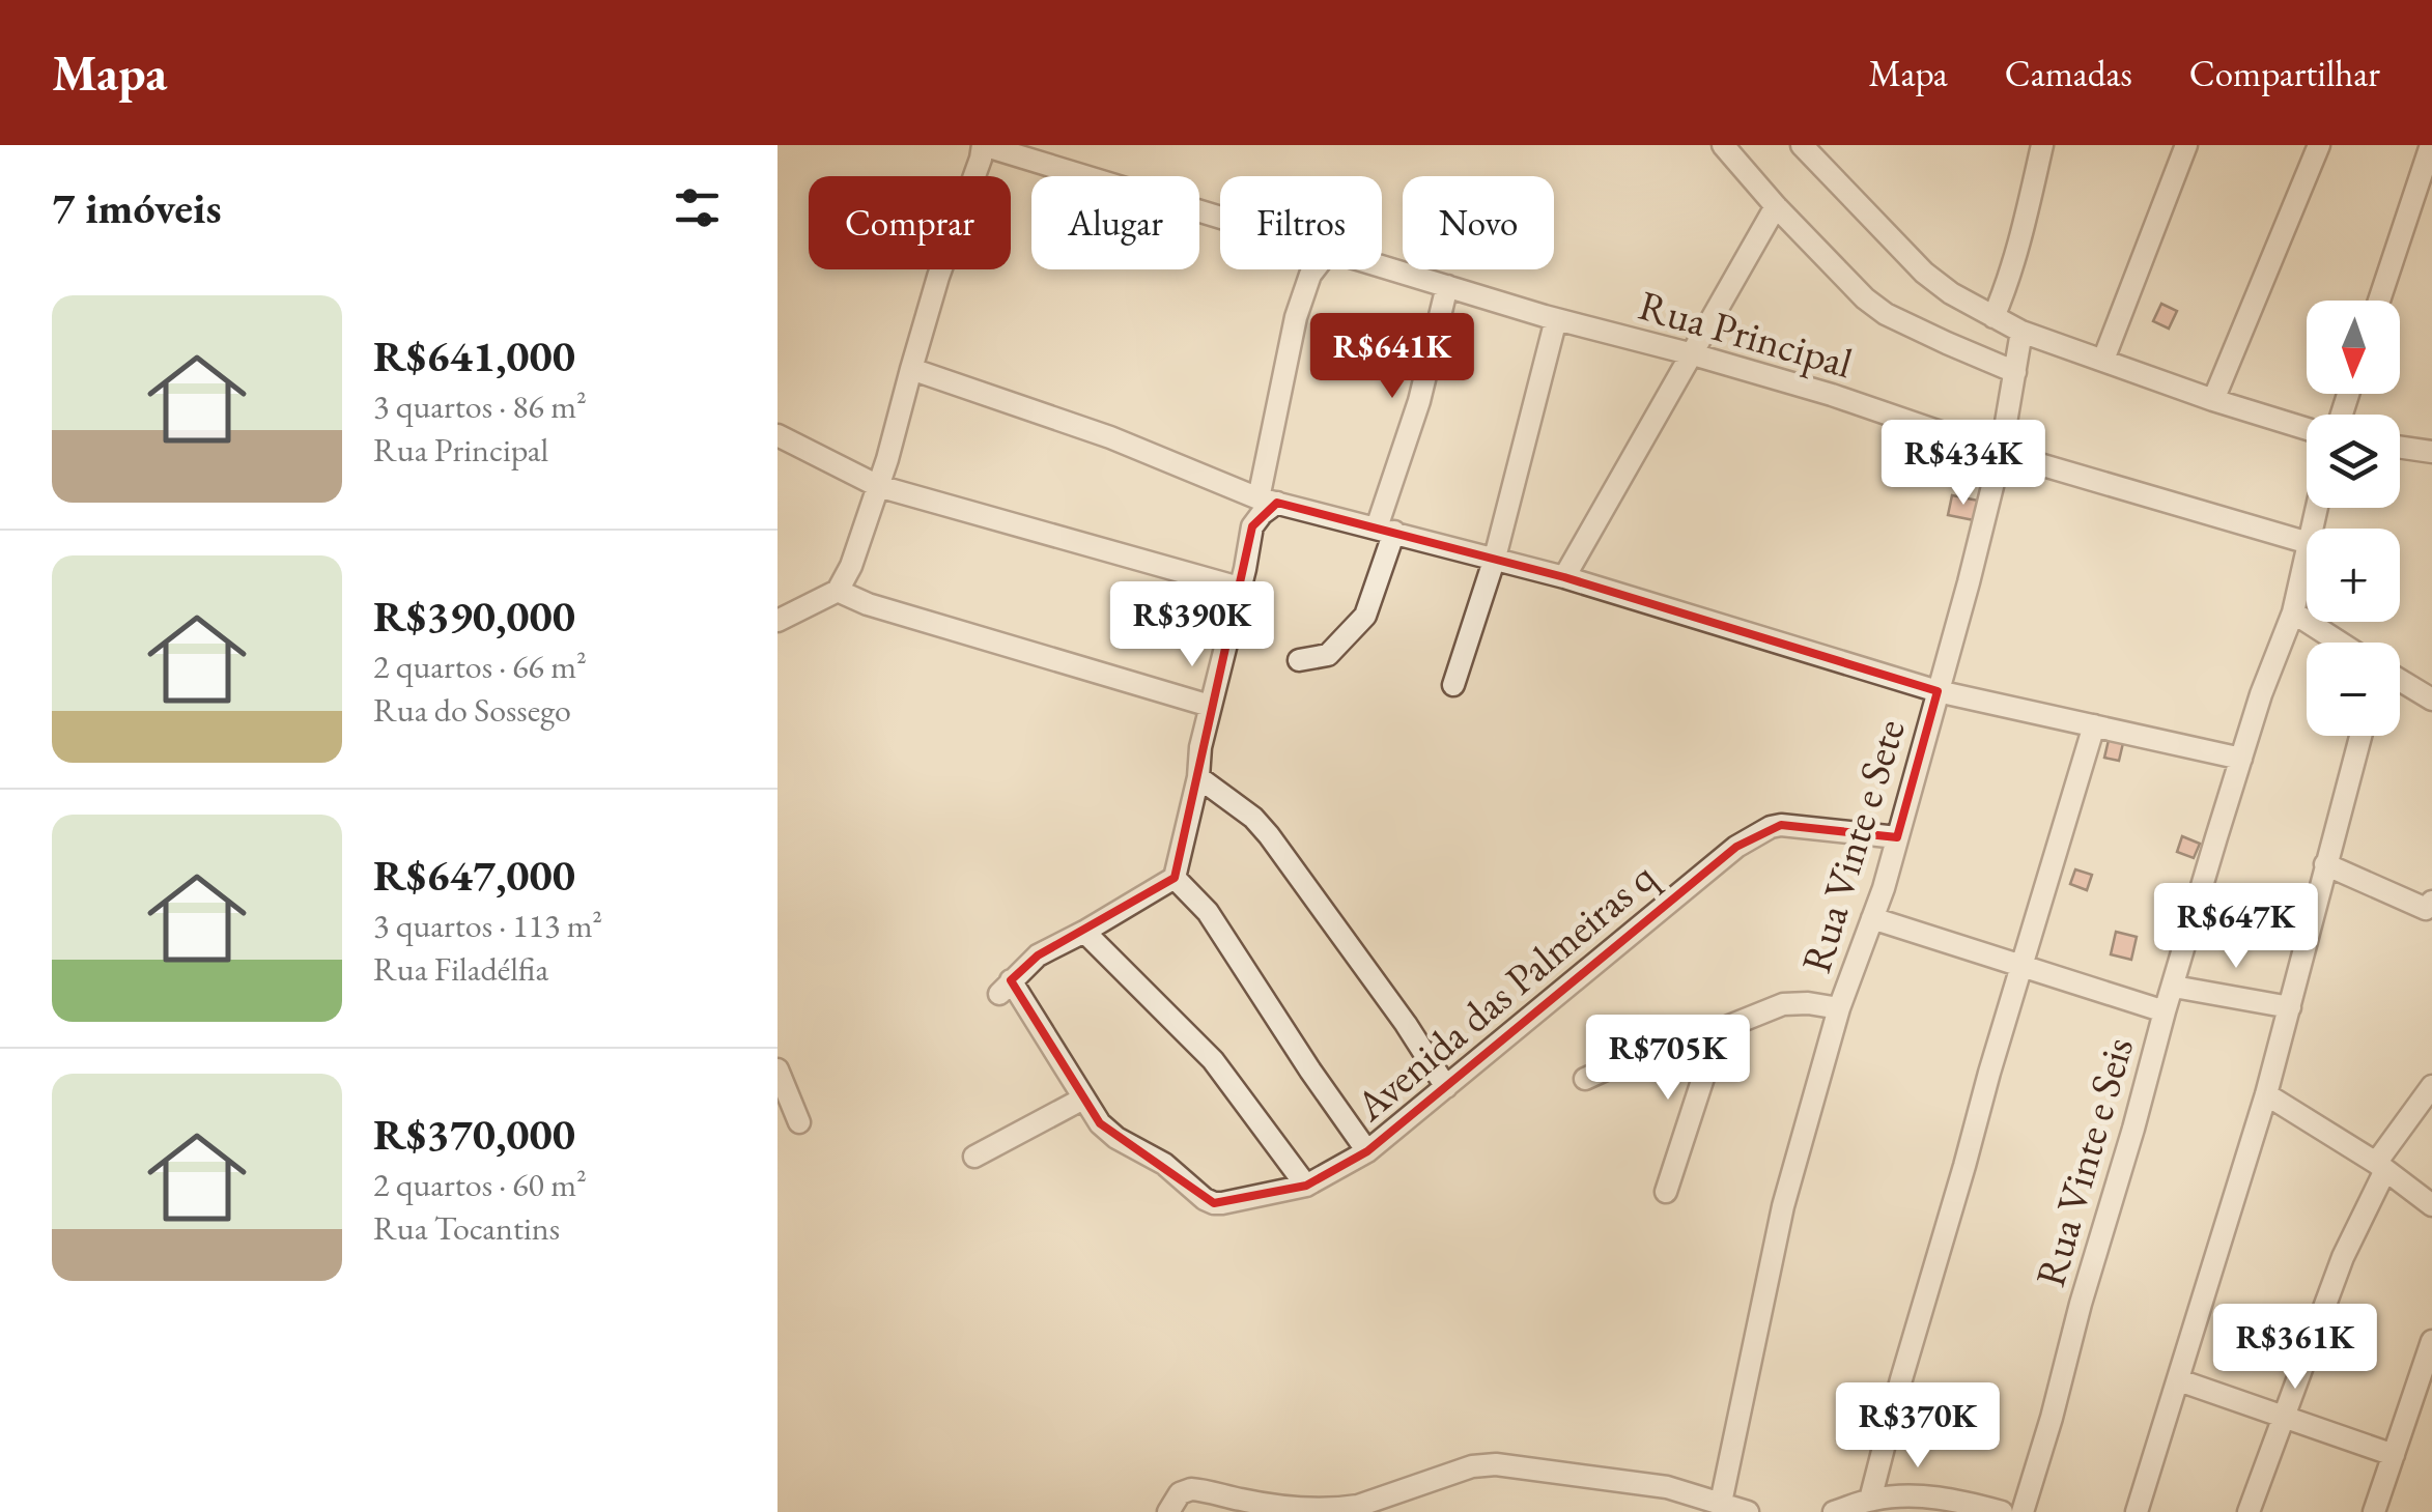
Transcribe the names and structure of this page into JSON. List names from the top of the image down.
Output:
{
  "streets": {
    "street": [
      "Rua Principal",
      "Rua Vinte e Sete",
      "Avenida das Palmeiras q",
      "Rua Vinte e Seis"
    ]
  },
  "crossings": [
    ["Rua Principal", "Rua Vinte e Sete"],
    ["Rua Vinte e Sete", "Avenida das Palmeiras q"]
  ],
  "north": "bottom",
  "page": {
    "header": "Mapa",
    "nav": ["Mapa", "Camadas", "Compartilhar"],
    "heading": "7 imóveis",
    "chip": [
      "Comprar",
      "Alugar",
      "Filtros",
      "Novo"
    ],
    "list": [
      {
        "name": "R$641,000",
        "note": "3 quartos · 86 m² · Rua Principal"
      },
      {
        "name": "R$390,000",
        "note": "2 quartos · 66 m² · Rua do Sossego"
      },
      {
        "name": "R$647,000",
        "note": "3 quartos · 113 m² · Rua Filadélfia"
      },
      {
        "name": "R$370,000",
        "note": "2 quartos · 60 m² · Rua Tocantins"
      }
    ],
    "map_buttons": ["+", "−"],
    "price": [
      "R$641K",
      "R$434K",
      "R$390K",
      "R$647K",
      "R$705K",
      "R$361K",
      "R$370K"
    ]
  }
}
